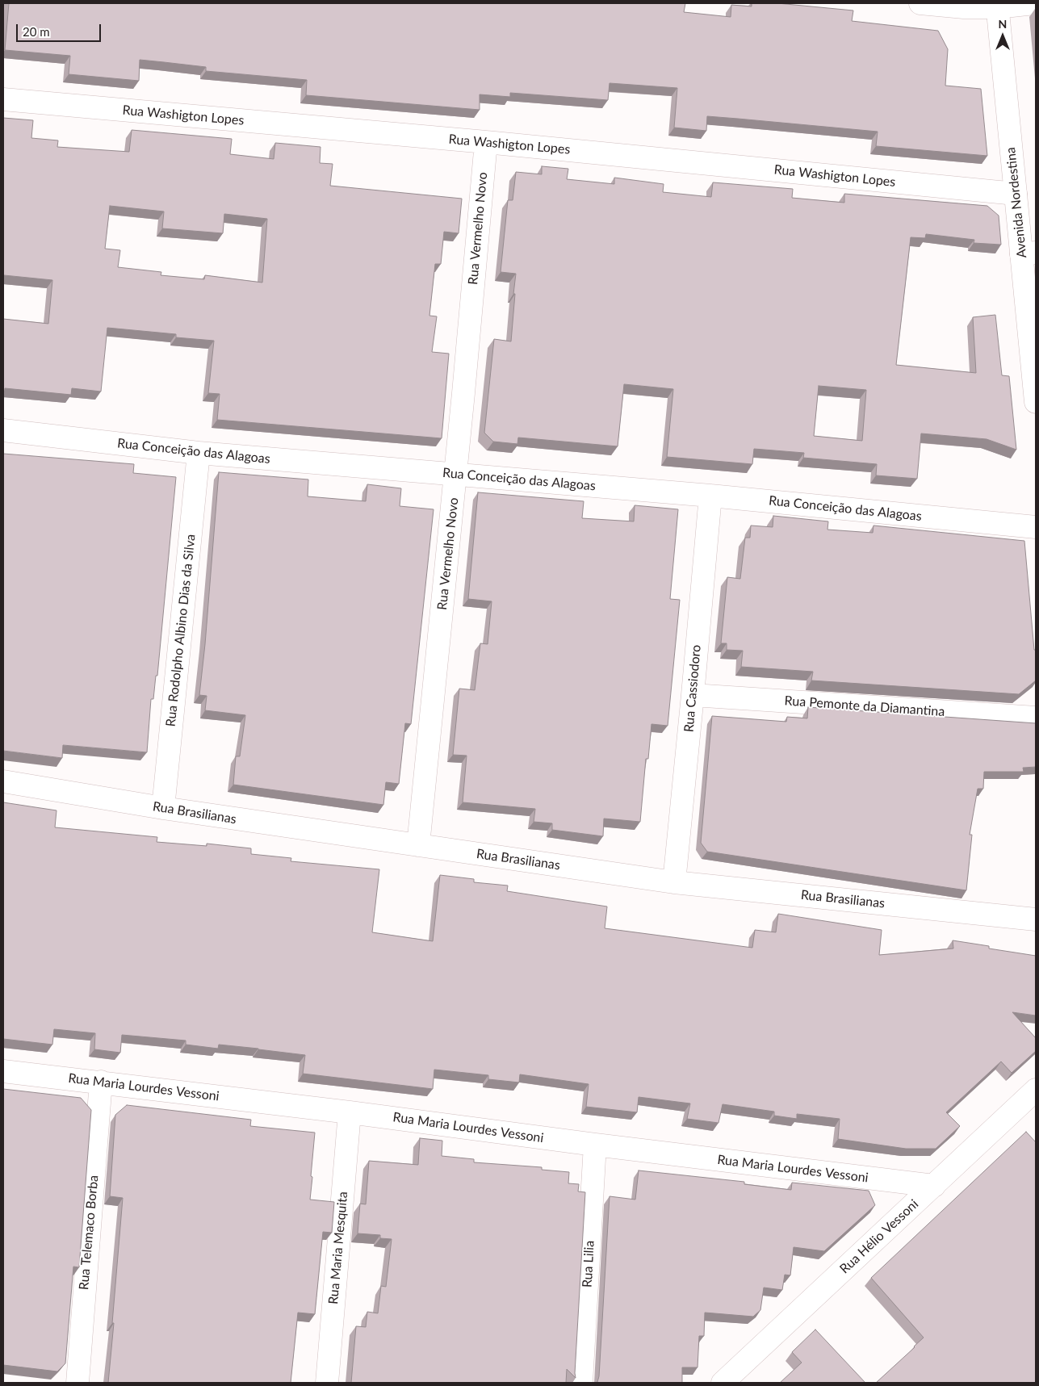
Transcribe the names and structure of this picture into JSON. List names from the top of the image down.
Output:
{
  "streets": {
    "street": [
      "Rua Washigton Lopes",
      "Avenida Nordestina",
      "Rua Vermelho Novo",
      "Rua Conceição das Alagoas",
      "Rua Rodolpho Albino Dias da Silva",
      "Rua Cassiodoro",
      "Rua Pemonte da Diamantina",
      "Rua Brasilianas",
      "Rua Maria Lourdes Vessoni",
      "Rua Telemaco Borba",
      "Rua Hélio Vessoni",
      "Rua Maria Mesquita",
      "Rua Lilia"
    ]
  },
  "crossings": [
    ["Rua Washigton Lopes", "Avenida Nordestina"],
    ["Rua Washigton Lopes", "Rua Vermelho Novo"],
    ["Rua Vermelho Novo", "Rua Conceição das Alagoas"],
    ["Rua Vermelho Novo", "Rua Brasilianas"],
    ["Rua Conceição das Alagoas", "Rua Rodolpho Albino Dias da Silva"],
    ["Rua Conceição das Alagoas", "Rua Cassiodoro"],
    ["Rua Rodolpho Albino Dias da Silva", "Rua Brasilianas"],
    ["Rua Cassiodoro", "Rua Pemonte da Diamantina"],
    ["Rua Cassiodoro", "Rua Brasilianas"],
    ["Rua Maria Lourdes Vessoni", "Rua Telemaco Borba"],
    ["Rua Maria Lourdes Vessoni", "Rua Hélio Vessoni"],
    ["Rua Maria Lourdes Vessoni", "Rua Maria Mesquita"],
    ["Rua Maria Lourdes Vessoni", "Rua Lilia"]
  ],
  "scale_bar": "20 m",
  "north": "top"
}
